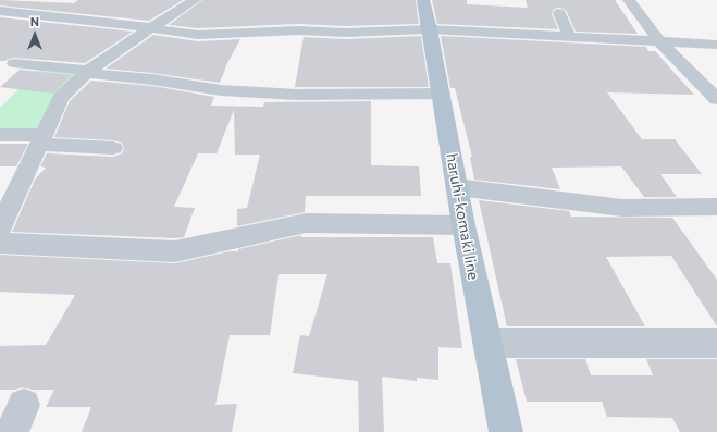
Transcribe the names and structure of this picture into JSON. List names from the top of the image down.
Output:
{
  "streets": {
    "main road": ["haruhi-komaki line"]
  },
  "north": "top"
}
